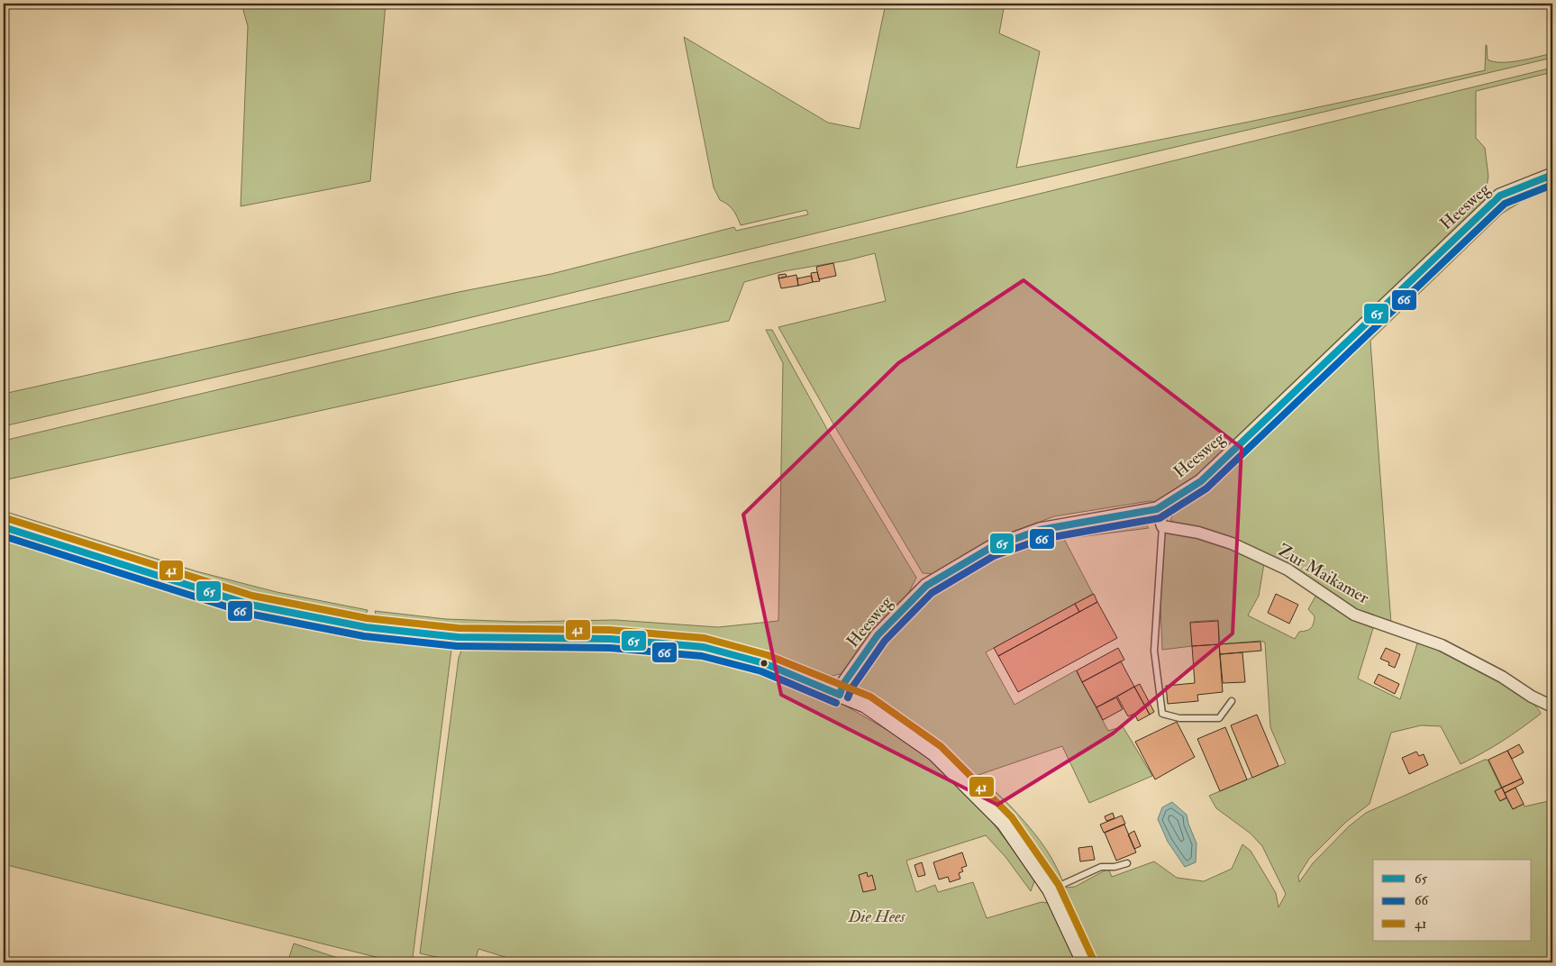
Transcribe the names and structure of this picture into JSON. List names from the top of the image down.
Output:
{
  "streets": {
    "street": ["Heesweg", "Zur Maikamer"]
  },
  "parks": ["Die Hees"],
  "lines": ["transit line 65", "transit line 66", "transit line 41"],
  "legend": ["65", "66", "41"]
}
